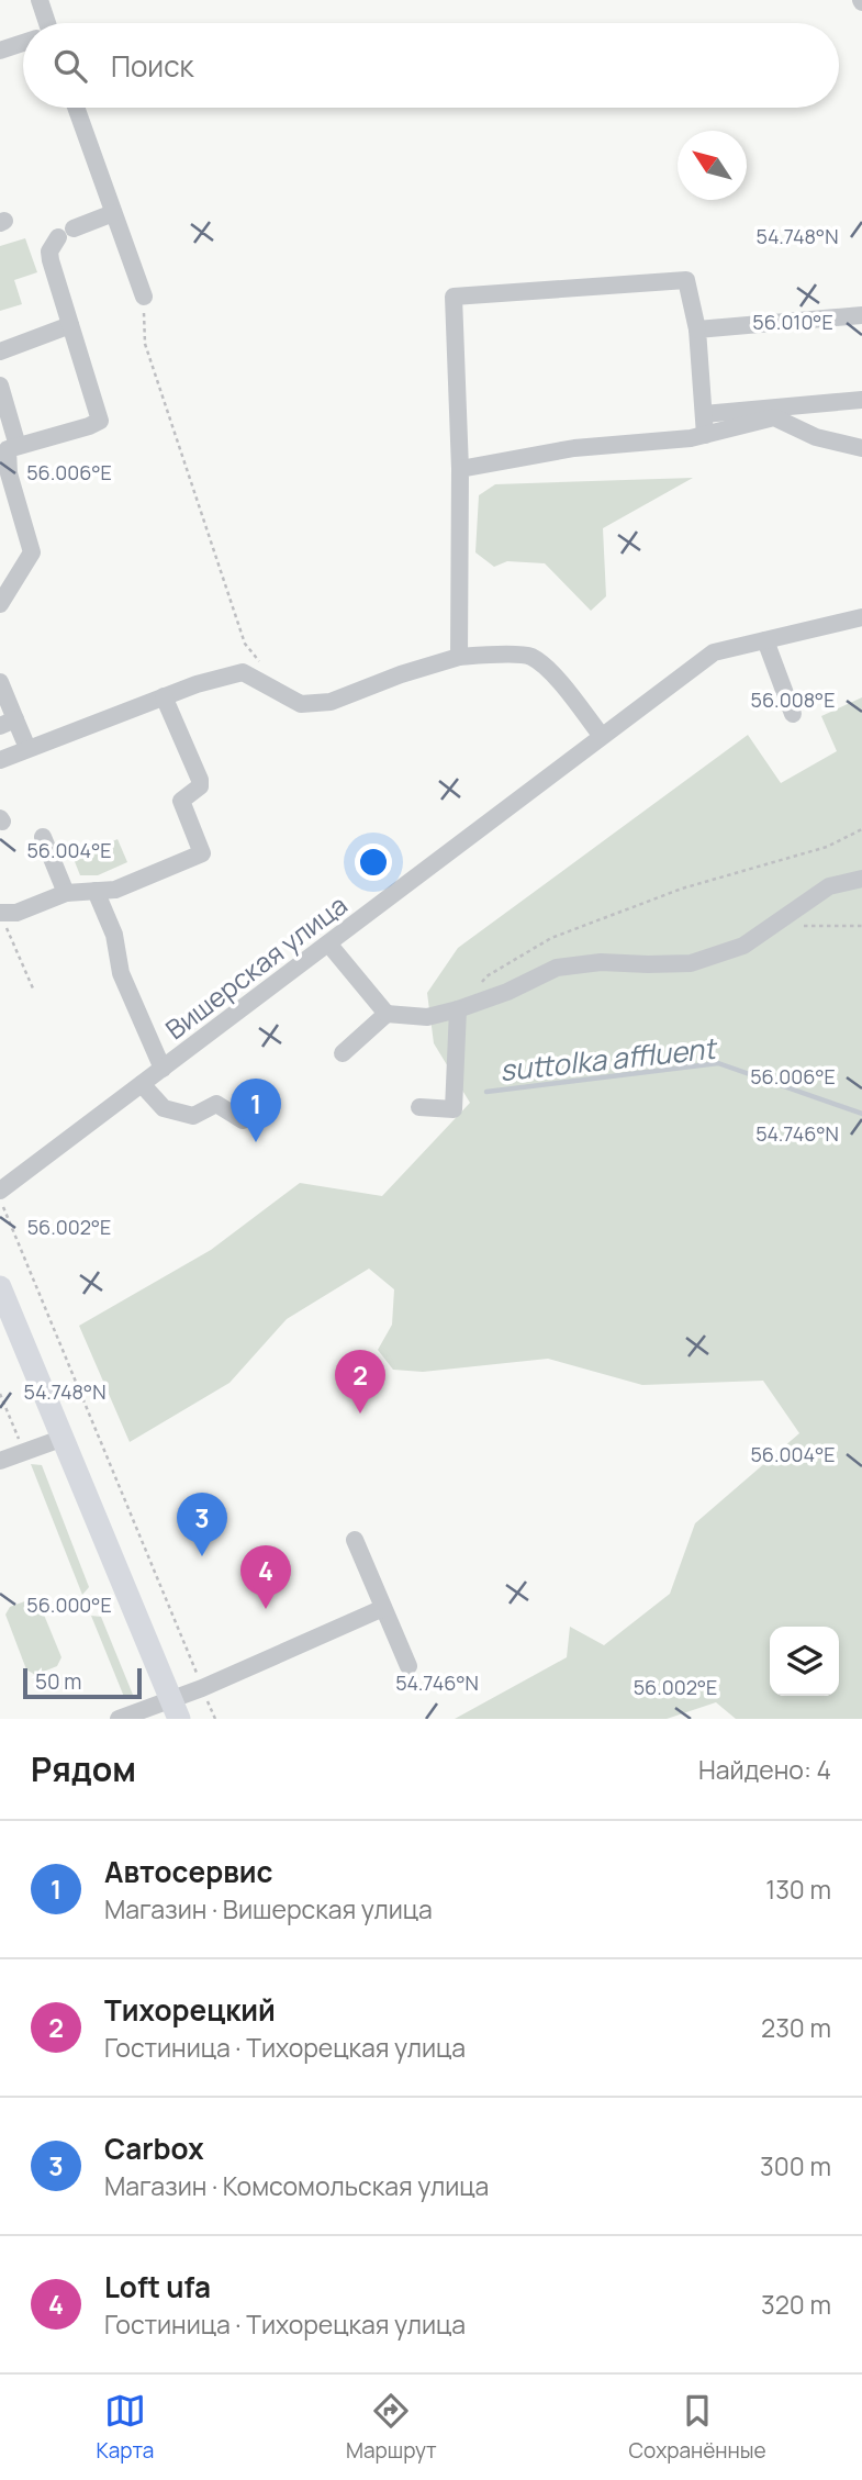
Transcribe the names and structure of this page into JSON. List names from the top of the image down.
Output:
{
  "streets": {
    "street": ["Вишерская улица"]
  },
  "water": ["suttolka affluent"],
  "scale_bar": "50 m",
  "north": "top left",
  "page": {
    "search": "Поиск",
    "pins": [
      "1",
      "2",
      "3",
      "4"
    ],
    "scale": "50 m",
    "heading": ["Рядом", "Найдено: 4"],
    "list": [
      {
        "mark": "1",
        "name": "Автосервис",
        "note": "Магазин · Вишерская улица",
        "value": "130 m"
      },
      {
        "mark": "2",
        "name": "Тихорецкий",
        "note": "Гостиница · Тихорецкая улица",
        "value": "230 m"
      },
      {
        "mark": "3",
        "name": "Carbox",
        "note": "Магазин · Комсомольская улица",
        "value": "300 m"
      },
      {
        "mark": "4",
        "name": "Loft ufa",
        "note": "Гостиница · Тихорецкая улица",
        "value": "320 m"
      }
    ],
    "nav": ["Карта", "Маршрут", "Сохранённые"]
  },
  "coordinates": [
    "54.748°N",
    "56.010°E",
    "56.006°E",
    "56.008°E",
    "56.004°E",
    "54.746°N",
    "56.002°E",
    "56.000°E"
  ]
}
